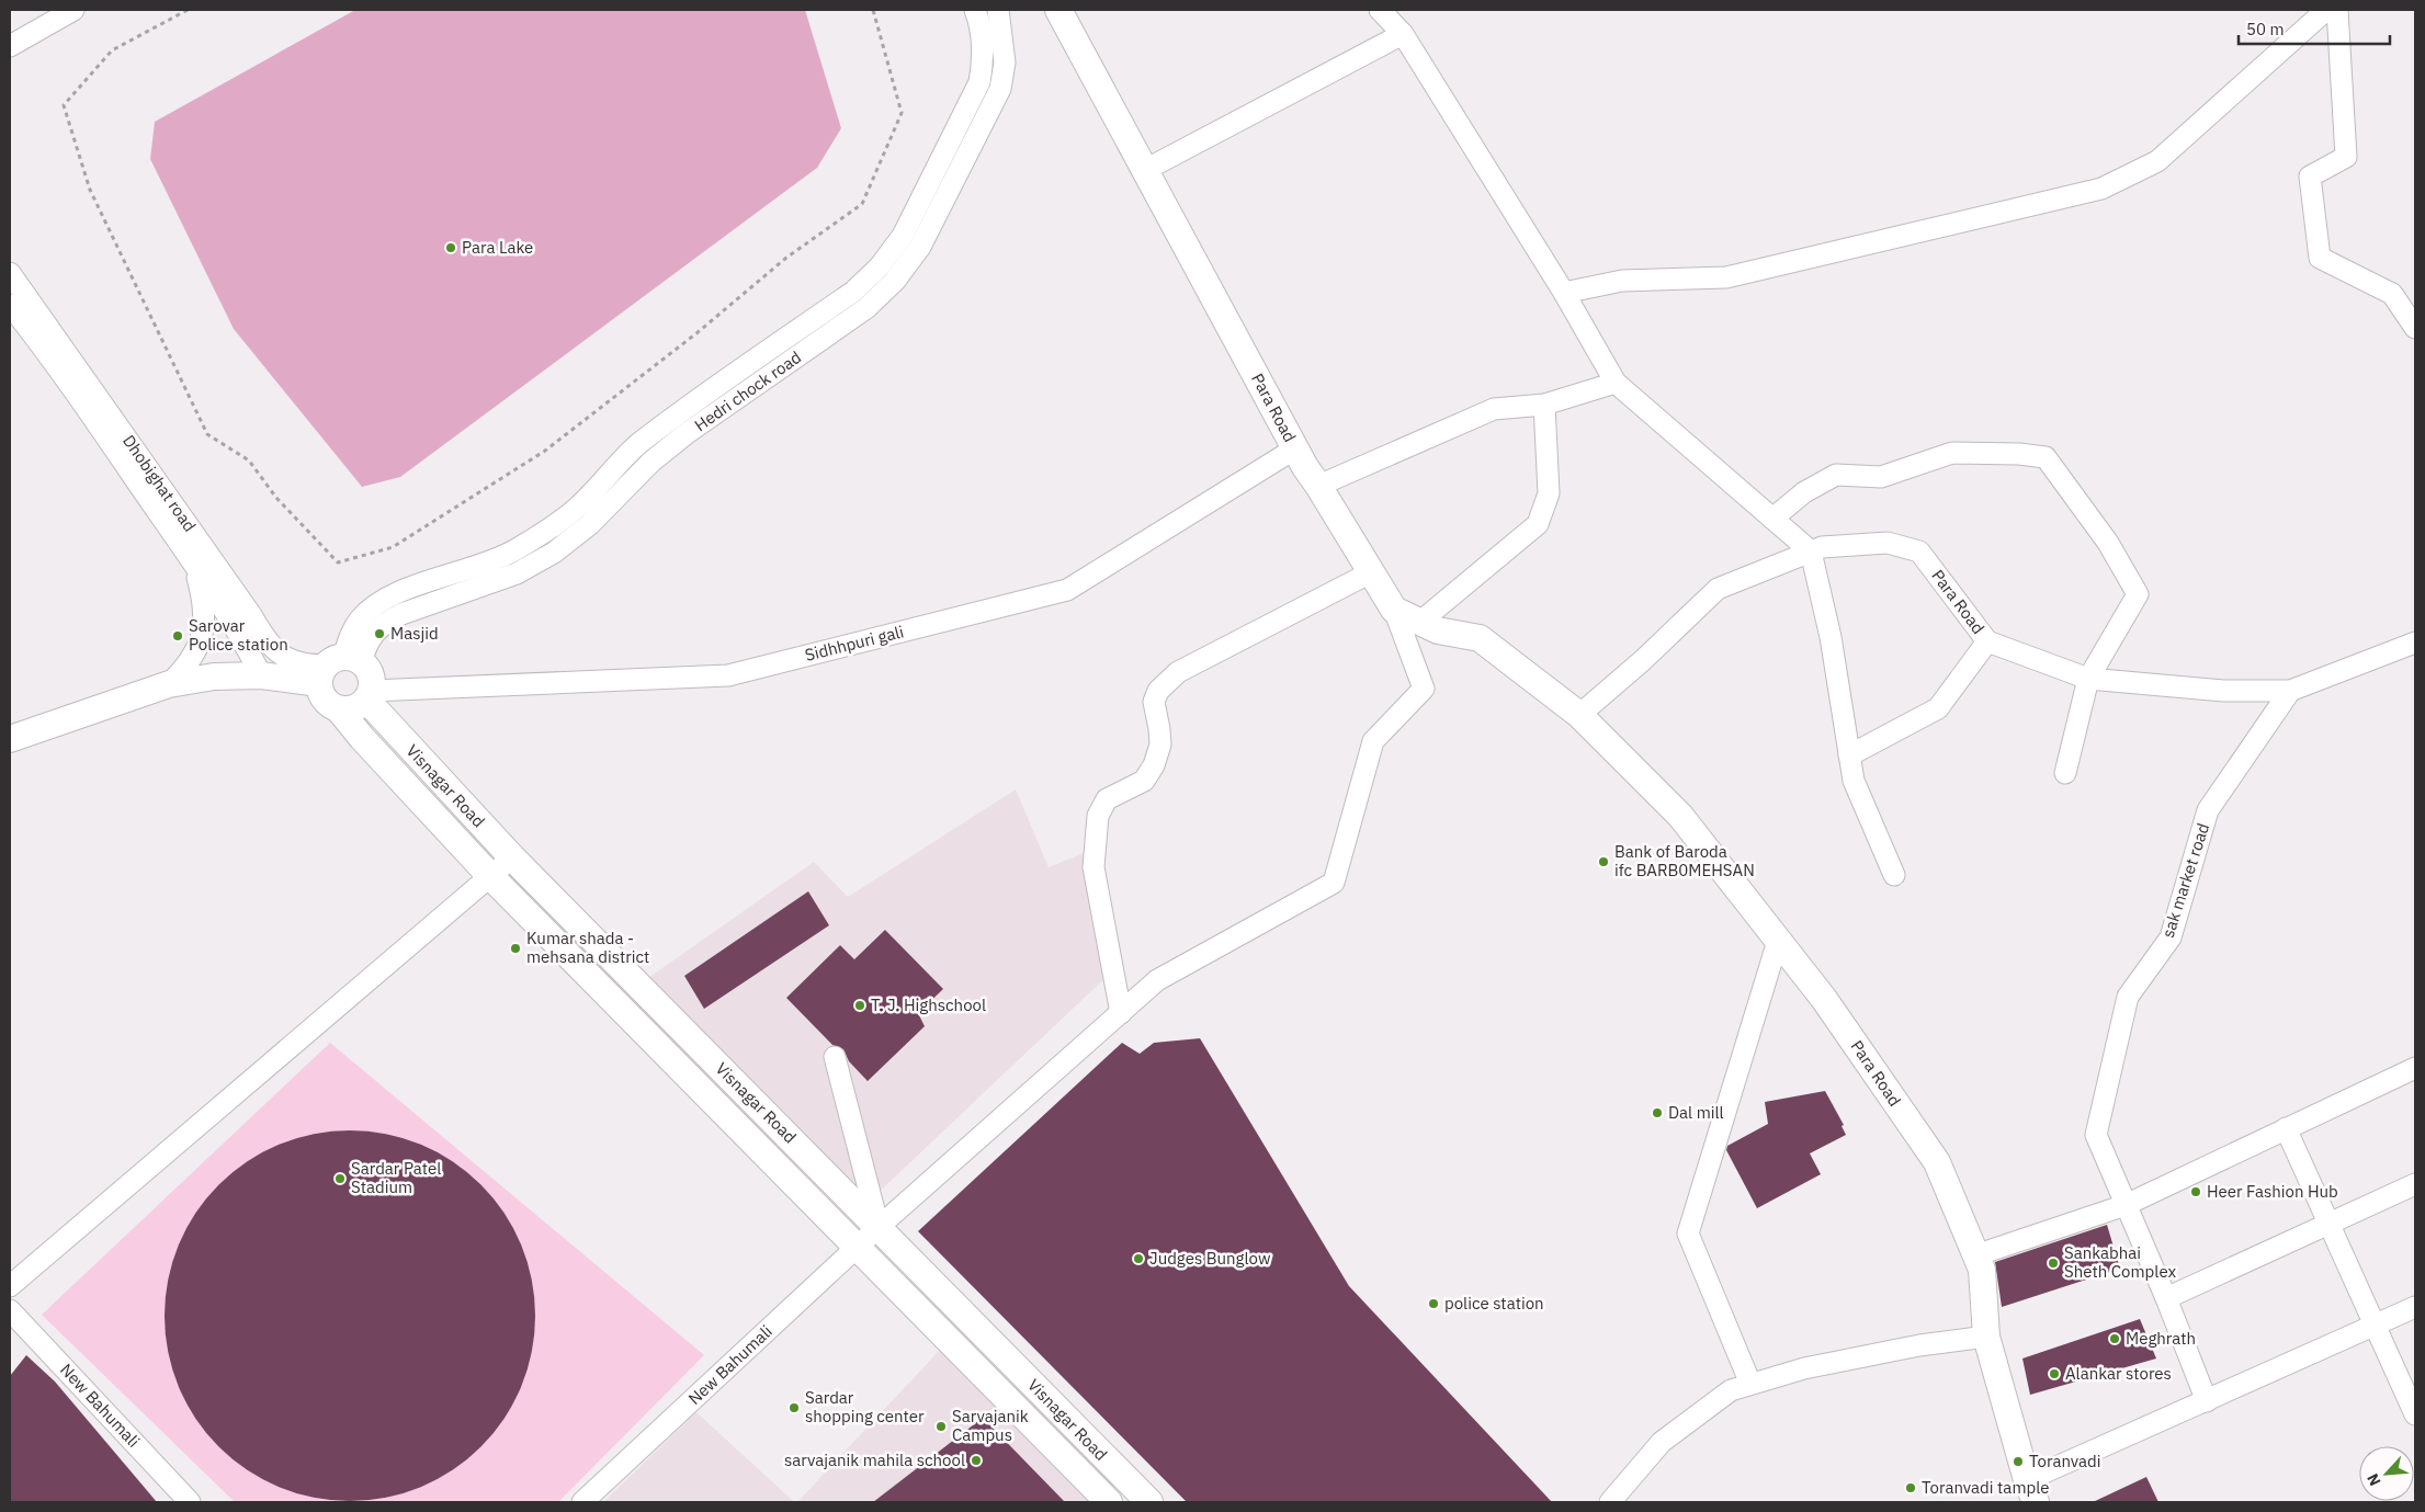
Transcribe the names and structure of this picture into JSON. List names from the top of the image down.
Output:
{
  "streets": {
    "main road": ["Para Road", "Visnagar Road"],
    "street": [
      "Hedri chock road",
      "Dhobighat road",
      "Sidhhpuri gali",
      "sak market road",
      "New Bahumali"
    ]
  },
  "crossings": [
    ["Hedri chock road", "Dhobighat road"],
    ["Hedri chock road", "Sidhhpuri gali"],
    ["Hedri chock road", "Visnagar Road"],
    ["Para Road", "Sidhhpuri gali"],
    ["Para Road", "sak market road"],
    ["Para Road", "New Bahumali"],
    ["Dhobighat road", "Sidhhpuri gali"],
    ["Dhobighat road", "Visnagar Road"],
    ["Sidhhpuri gali", "Visnagar Road"],
    ["Visnagar Road", "New Bahumali"]
  ],
  "places": [
    "Para Lake",
    "Masjid",
    "Sarovar Police station",
    "Bank of Baroda ifc BARB0MEHSAN",
    "Kumar shada - mehsana district",
    "T. J. Highschool",
    "Dal mill",
    "Sardar Patel Stadium",
    "Heer Fashion Hub",
    "Judges Bunglow",
    "Sankabhai Sheth Complex",
    "police station",
    "Meghrath",
    "Alankar stores",
    "Sardar shopping center",
    "Sarvajanik Campus",
    "sarvajanik mahila school",
    "Toranvadi",
    "Toranvadi tample"
  ],
  "scale_bar": "50 m",
  "north": "bottom left"
}
